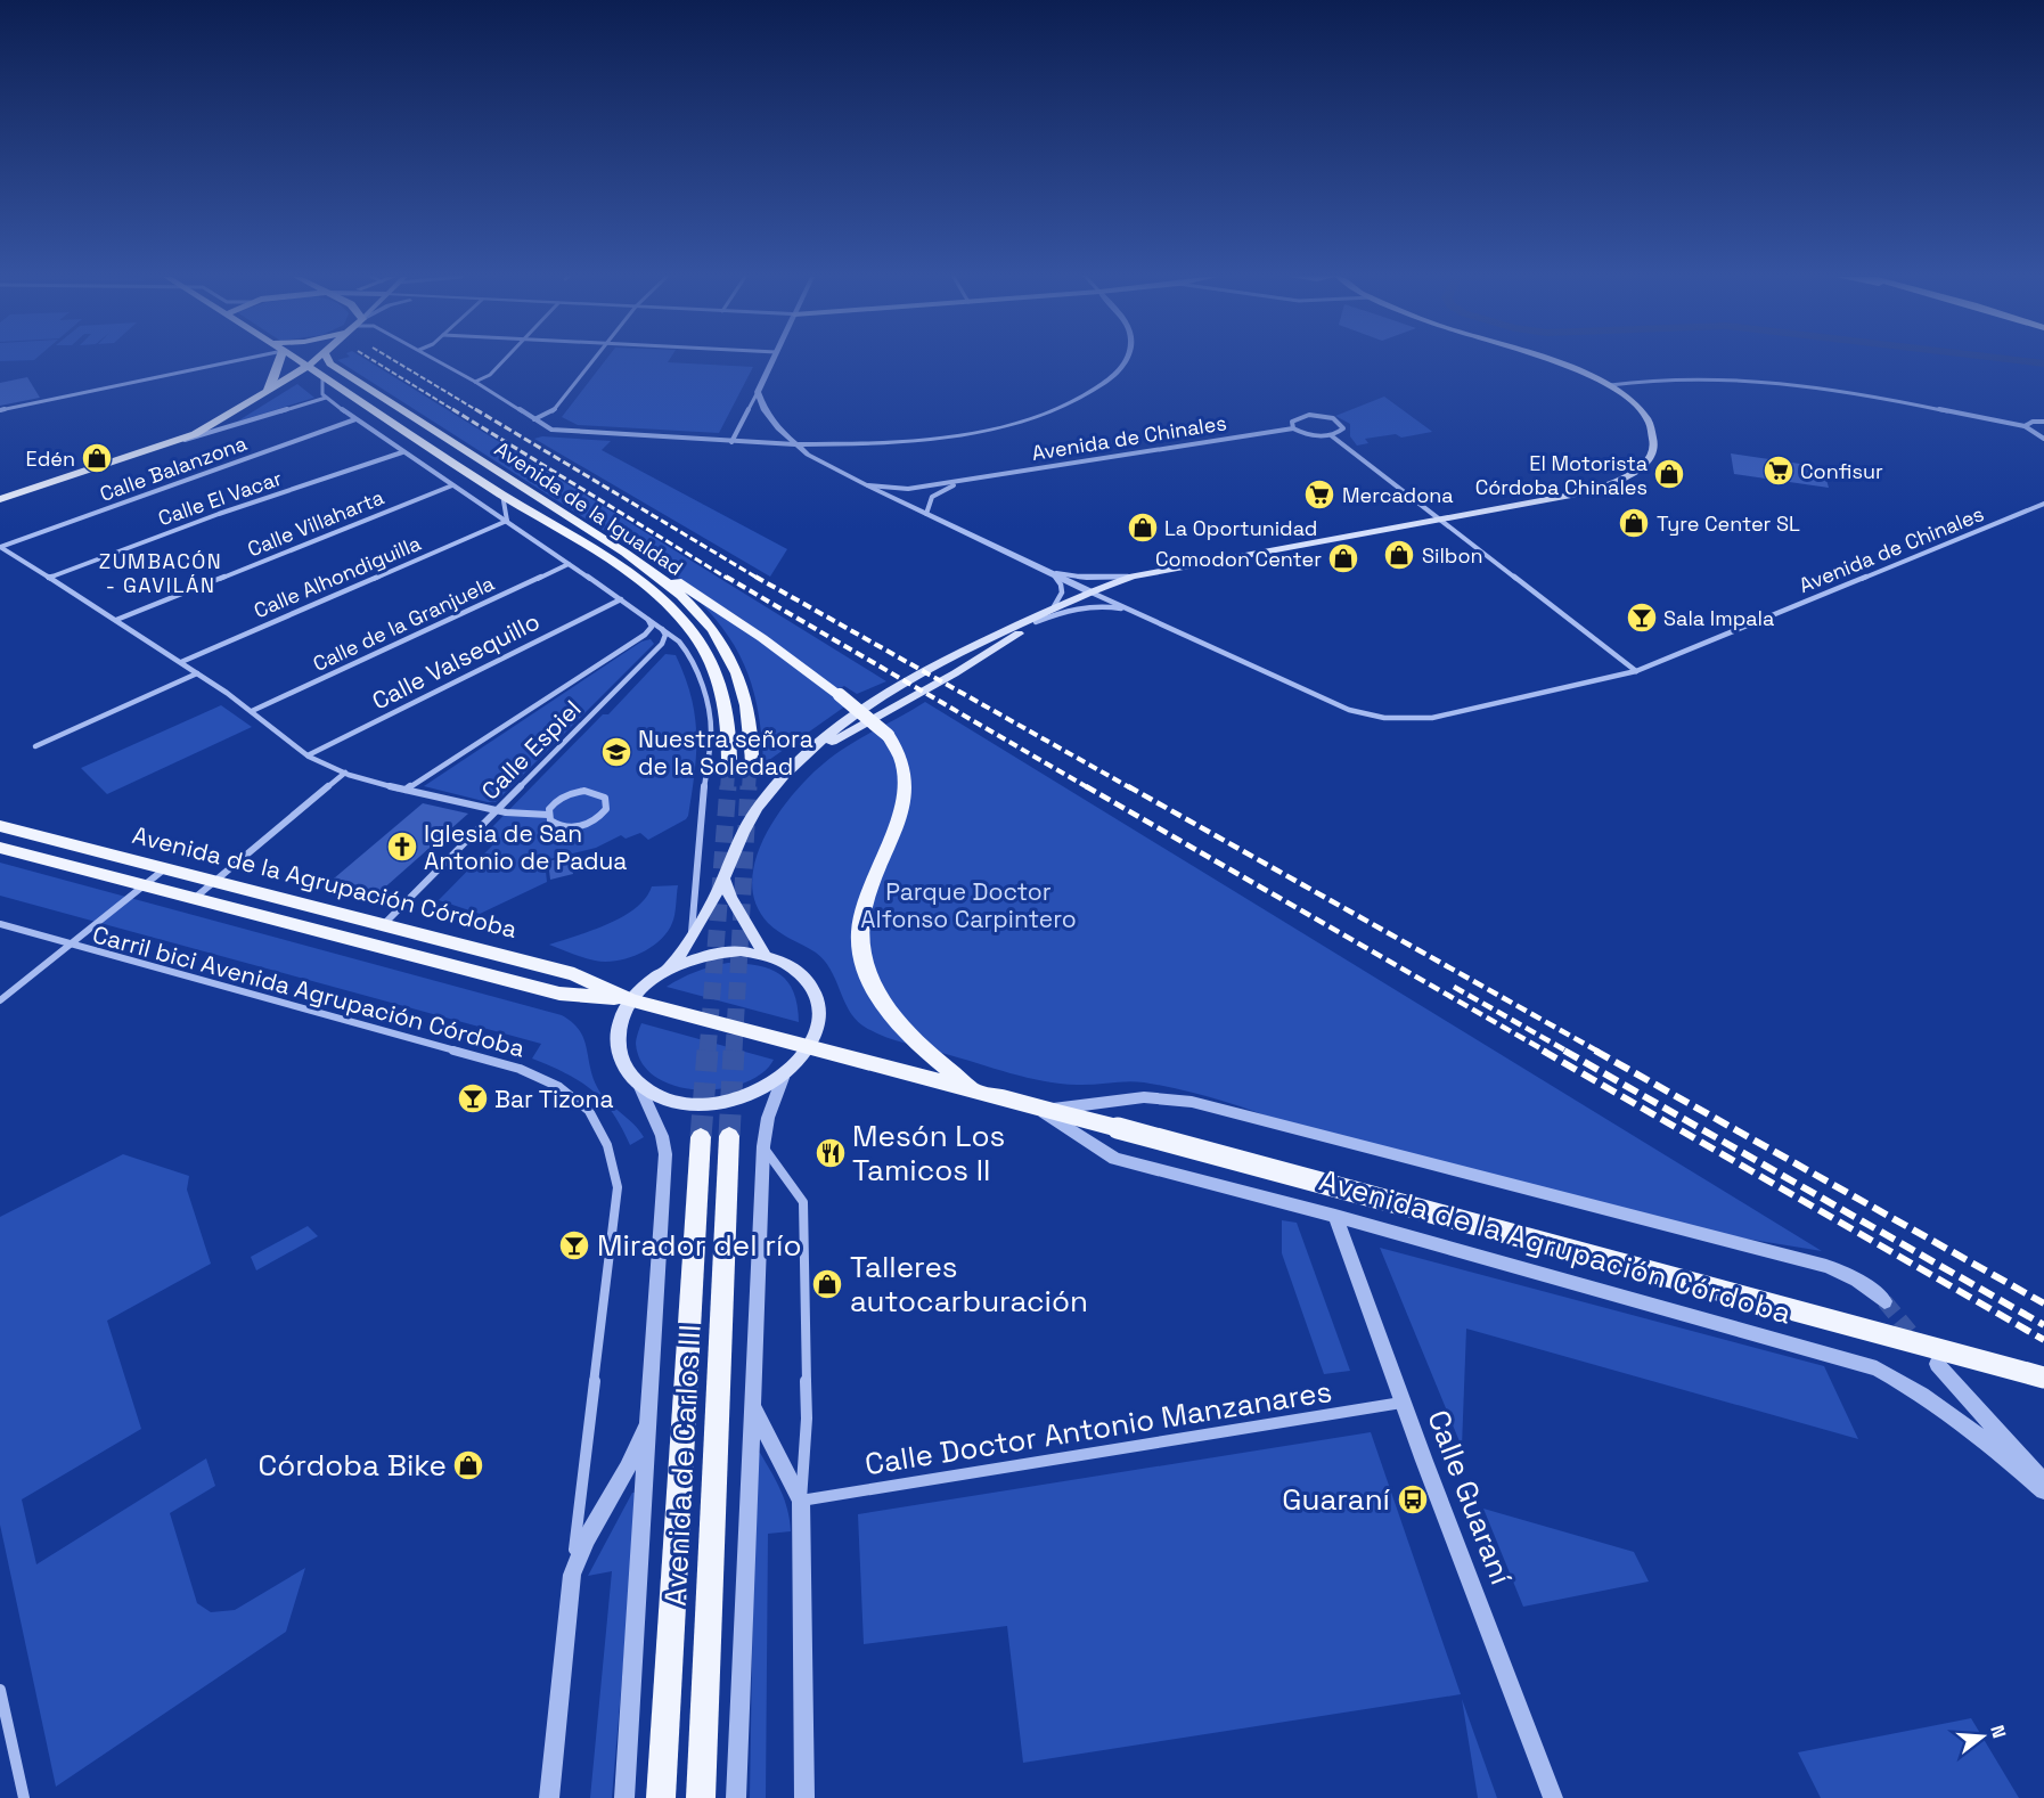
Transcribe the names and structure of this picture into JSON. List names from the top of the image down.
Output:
{
  "streets": {
    "main road": ["Avenida de la Igualdad", "Avenida de la Agrupación Córdoba", "Avenida de Carlos III"],
    "street": [
      "Avenida de Chinales",
      "Calle Balanzona",
      "Calle El Vacar",
      "Calle Villaharta",
      "Calle Alhondiguilla",
      "Calle de la Granjuela",
      "Calle Valsequillo",
      "Calle Espiel",
      "Carril bici Avenida Agrupación Córdoba",
      "Calle Doctor Antonio Manzanares",
      "Calle Guaraní"
    ]
  },
  "crossings": [
    ["Avenida de la Igualdad", "Calle Alhondiguilla"],
    ["Calle Espiel", "Avenida de la Agrupación Córdoba"],
    ["Avenida de la Agrupación Córdoba", "Calle Guaraní"],
    ["Carril bici Avenida Agrupación Córdoba", "Avenida de Carlos III"],
    ["Calle Doctor Antonio Manzanares", "Calle Guaraní"]
  ],
  "districts": ["ZUMBACÓN - GAVILÁN"],
  "parks": ["Parque Doctor Alfonso Carpintero"],
  "places": {
    "shop": [
      "Edén",
      "El Motorista Córdoba Chinales",
      "Tyre Center SL",
      "La Oportunidad",
      "Silbon",
      "Comodon Center",
      "Talleres autocarburación",
      "Córdoba Bike"
    ],
    "supermarket": ["Confisur", "Mercadona"],
    "bar": ["Sala Impala", "Bar Tizona", "Mirador del río"],
    "school or university": ["Nuestra señora de la Soledad"],
    "church": ["Iglesia de San Antonio de Padua"],
    "restaurant": ["Mesón Los Tamicos II"],
    "bus stop": ["Guaraní"]
  },
  "north": "right"
}
